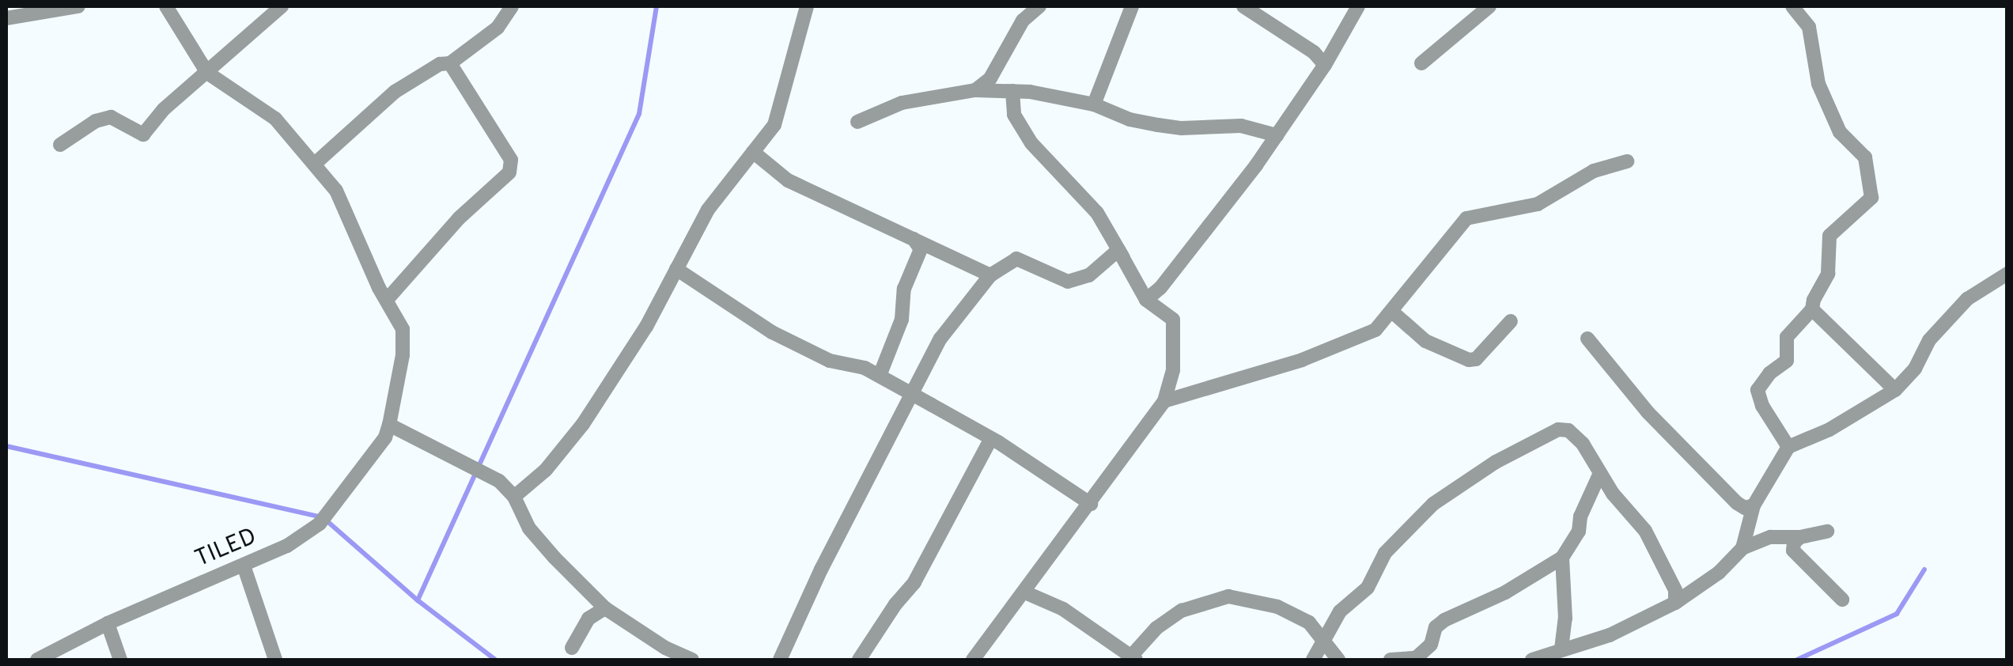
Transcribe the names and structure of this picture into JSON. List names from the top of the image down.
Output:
{
  "streets": {
    "street": ["TILED"]
  }
}
